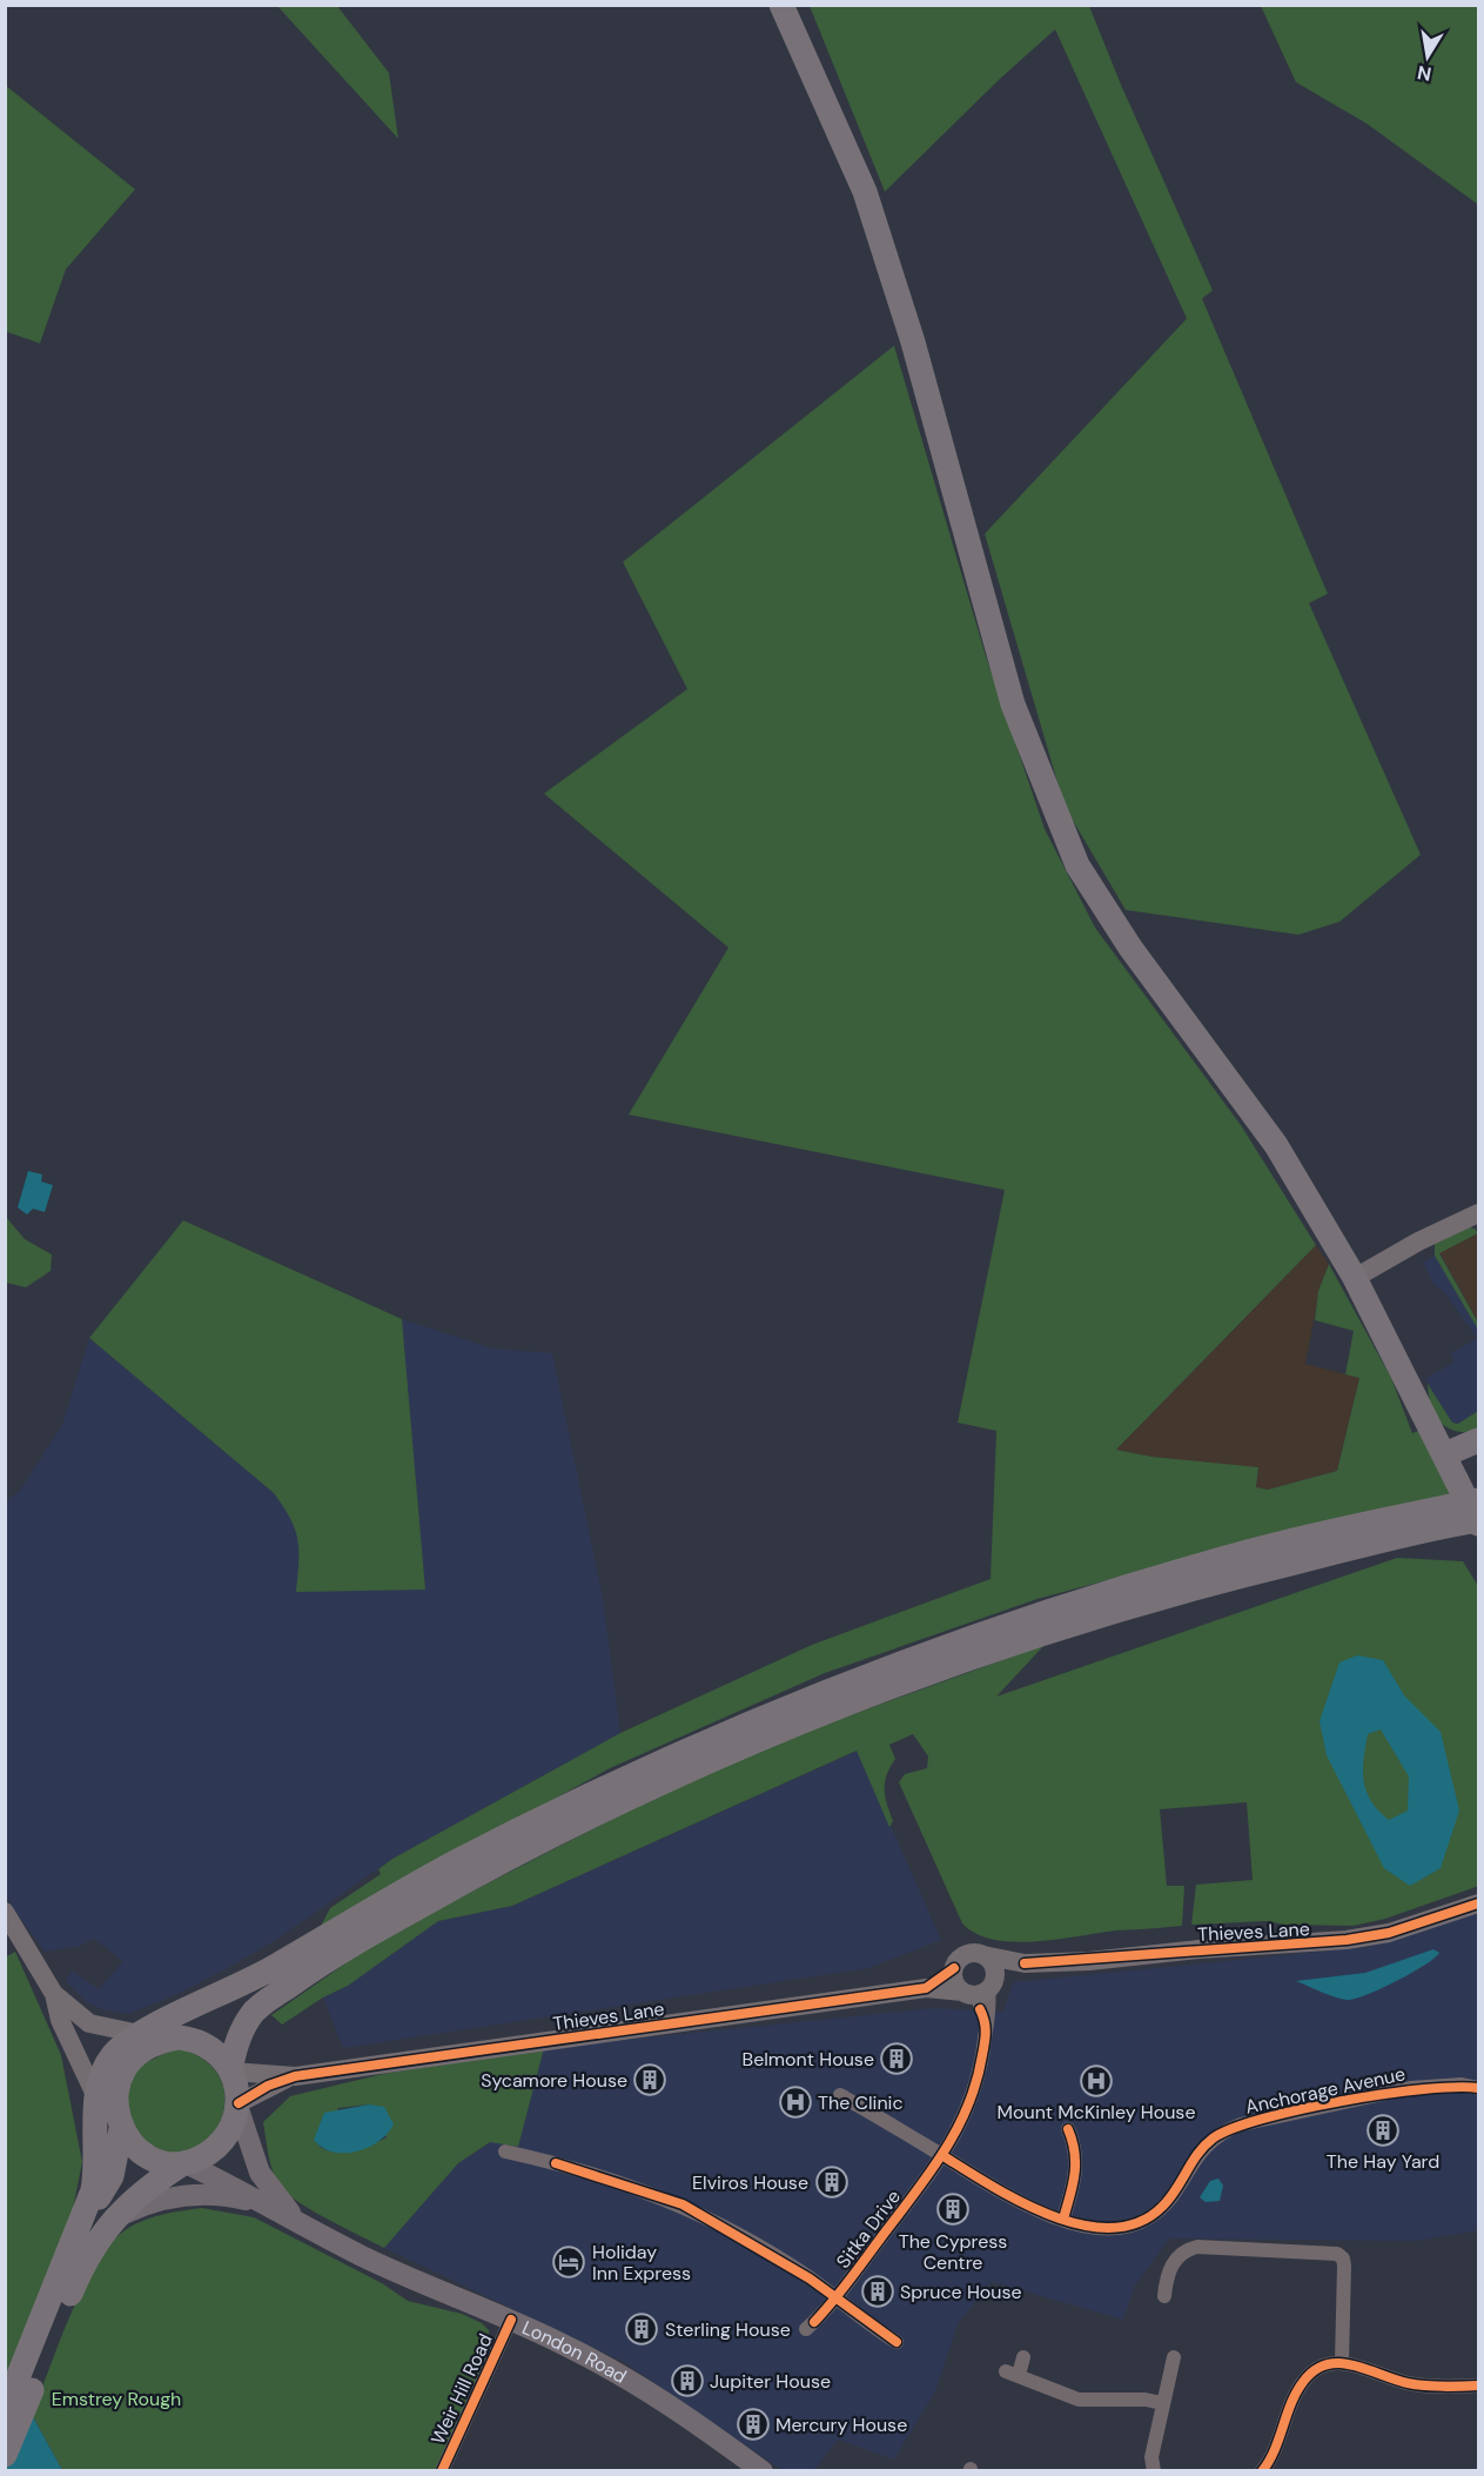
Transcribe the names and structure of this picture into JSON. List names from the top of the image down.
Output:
{
  "streets": {
    "main road": ["Thieves Lane", "London Road"],
    "street": ["Anchorage Avenue", "Sitka Drive", "Weir Hill Road"]
  },
  "crossings": [
    ["Anchorage Avenue", "Sitka Drive"],
    ["London Road", "Weir Hill Road"]
  ],
  "parks": ["Emstrey Rough"],
  "places": {
    "building": [
      "Belmont House",
      "Sycamore House",
      "The Hay Yard",
      "Elviros House",
      "The Cypress Centre",
      "Spruce House",
      "Sterling House",
      "Jupiter House",
      "Mercury House"
    ],
    "hospital": ["Mount McKinley House", "The Clinic"],
    "hotel": ["Holiday Inn Express"]
  },
  "north": "bottom"
}
